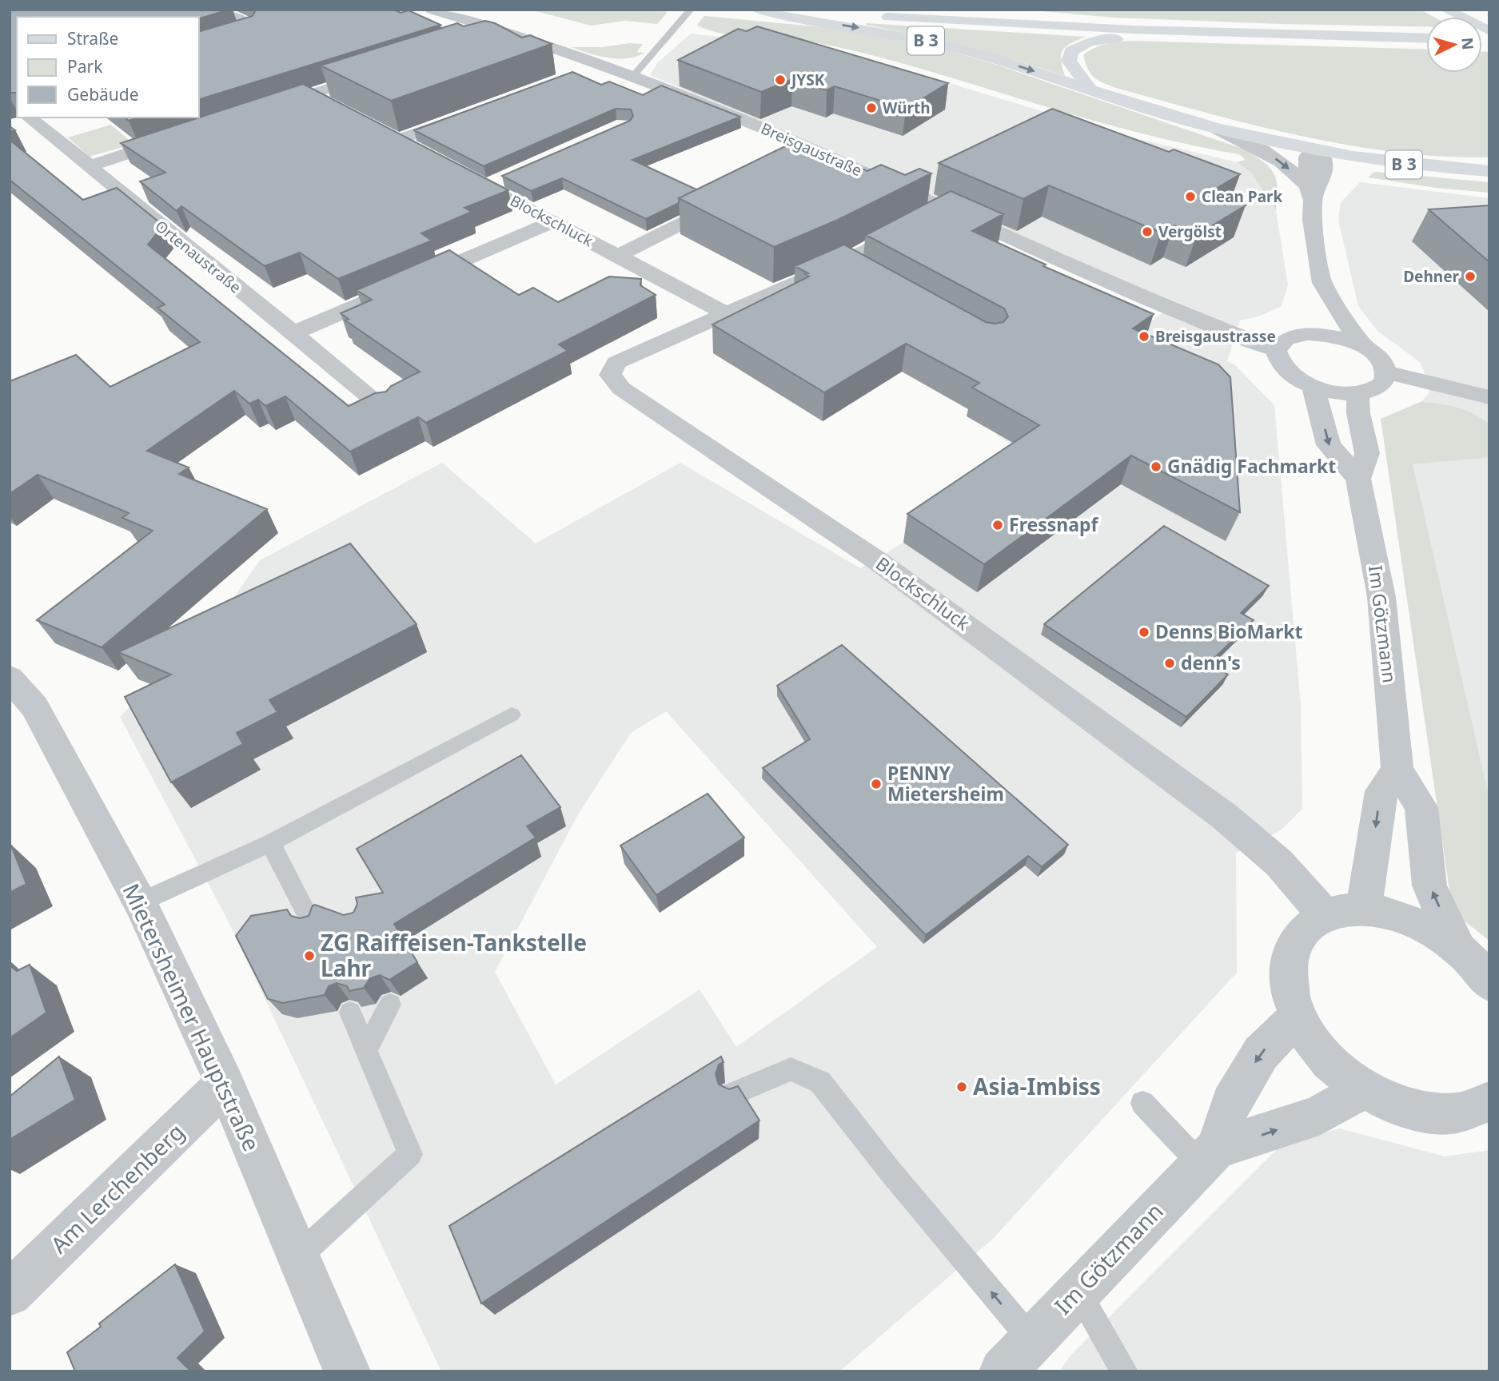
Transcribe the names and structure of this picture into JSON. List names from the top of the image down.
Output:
{
  "streets": {
    "main road": ["B 3"],
    "street": [
      "Breisgaustraße",
      "Blockschluck",
      "Ortenaustraße",
      "Im Götzmann",
      "Mietersheimer Hauptstraße",
      "Am Lerchenberg"
    ]
  },
  "crossings": [
    ["Breisgaustraße", "Blockschluck"],
    ["Blockschluck", "Im Götzmann"],
    ["Mietersheimer Hauptstraße", "Am Lerchenberg"]
  ],
  "places": [
    "JYSK",
    "Würth",
    "Clean Park",
    "Vergölst",
    "Dehner",
    "Breisgaustrasse",
    "Gnädig Fachmarkt",
    "Fressnapf",
    "Denns BioMarkt",
    "denn's",
    "PENNY Mietersheim",
    "ZG Raiffeisen-Tankstelle Lahr",
    "Asia-Imbiss"
  ],
  "legend": ["Straße", "Park", "Gebäude"],
  "north": "right"
}
